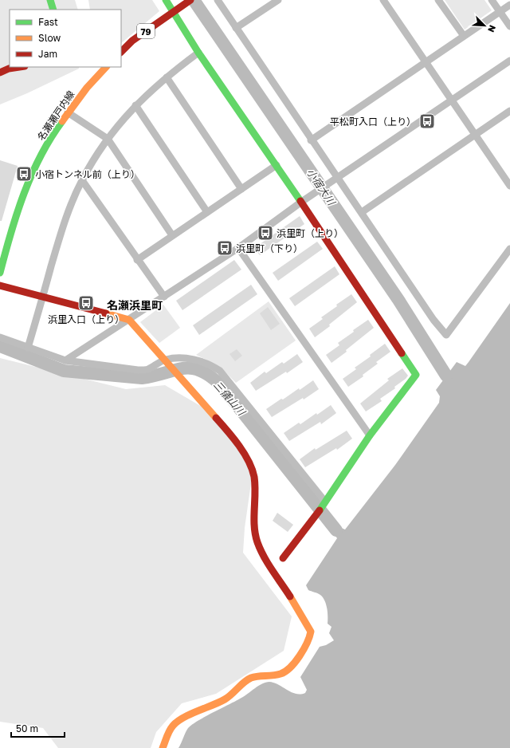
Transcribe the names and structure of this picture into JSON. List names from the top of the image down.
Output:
{
  "streets": {
    "street": ["79", "名瀬瀬戸内線"]
  },
  "districts": ["名瀬浜里町"],
  "water": ["小宿大川", "三儀山川"],
  "places": {
    "bus stop": [
      "平松町入口（上り）",
      "小宿トンネル前（上り）",
      "浜里町（上り）",
      "浜里町（下り）",
      "浜里入口（上り）"
    ]
  },
  "legend": ["Fast", "Slow", "Jam"],
  "scale_bar": "50 m",
  "north": "bottom right"
}
